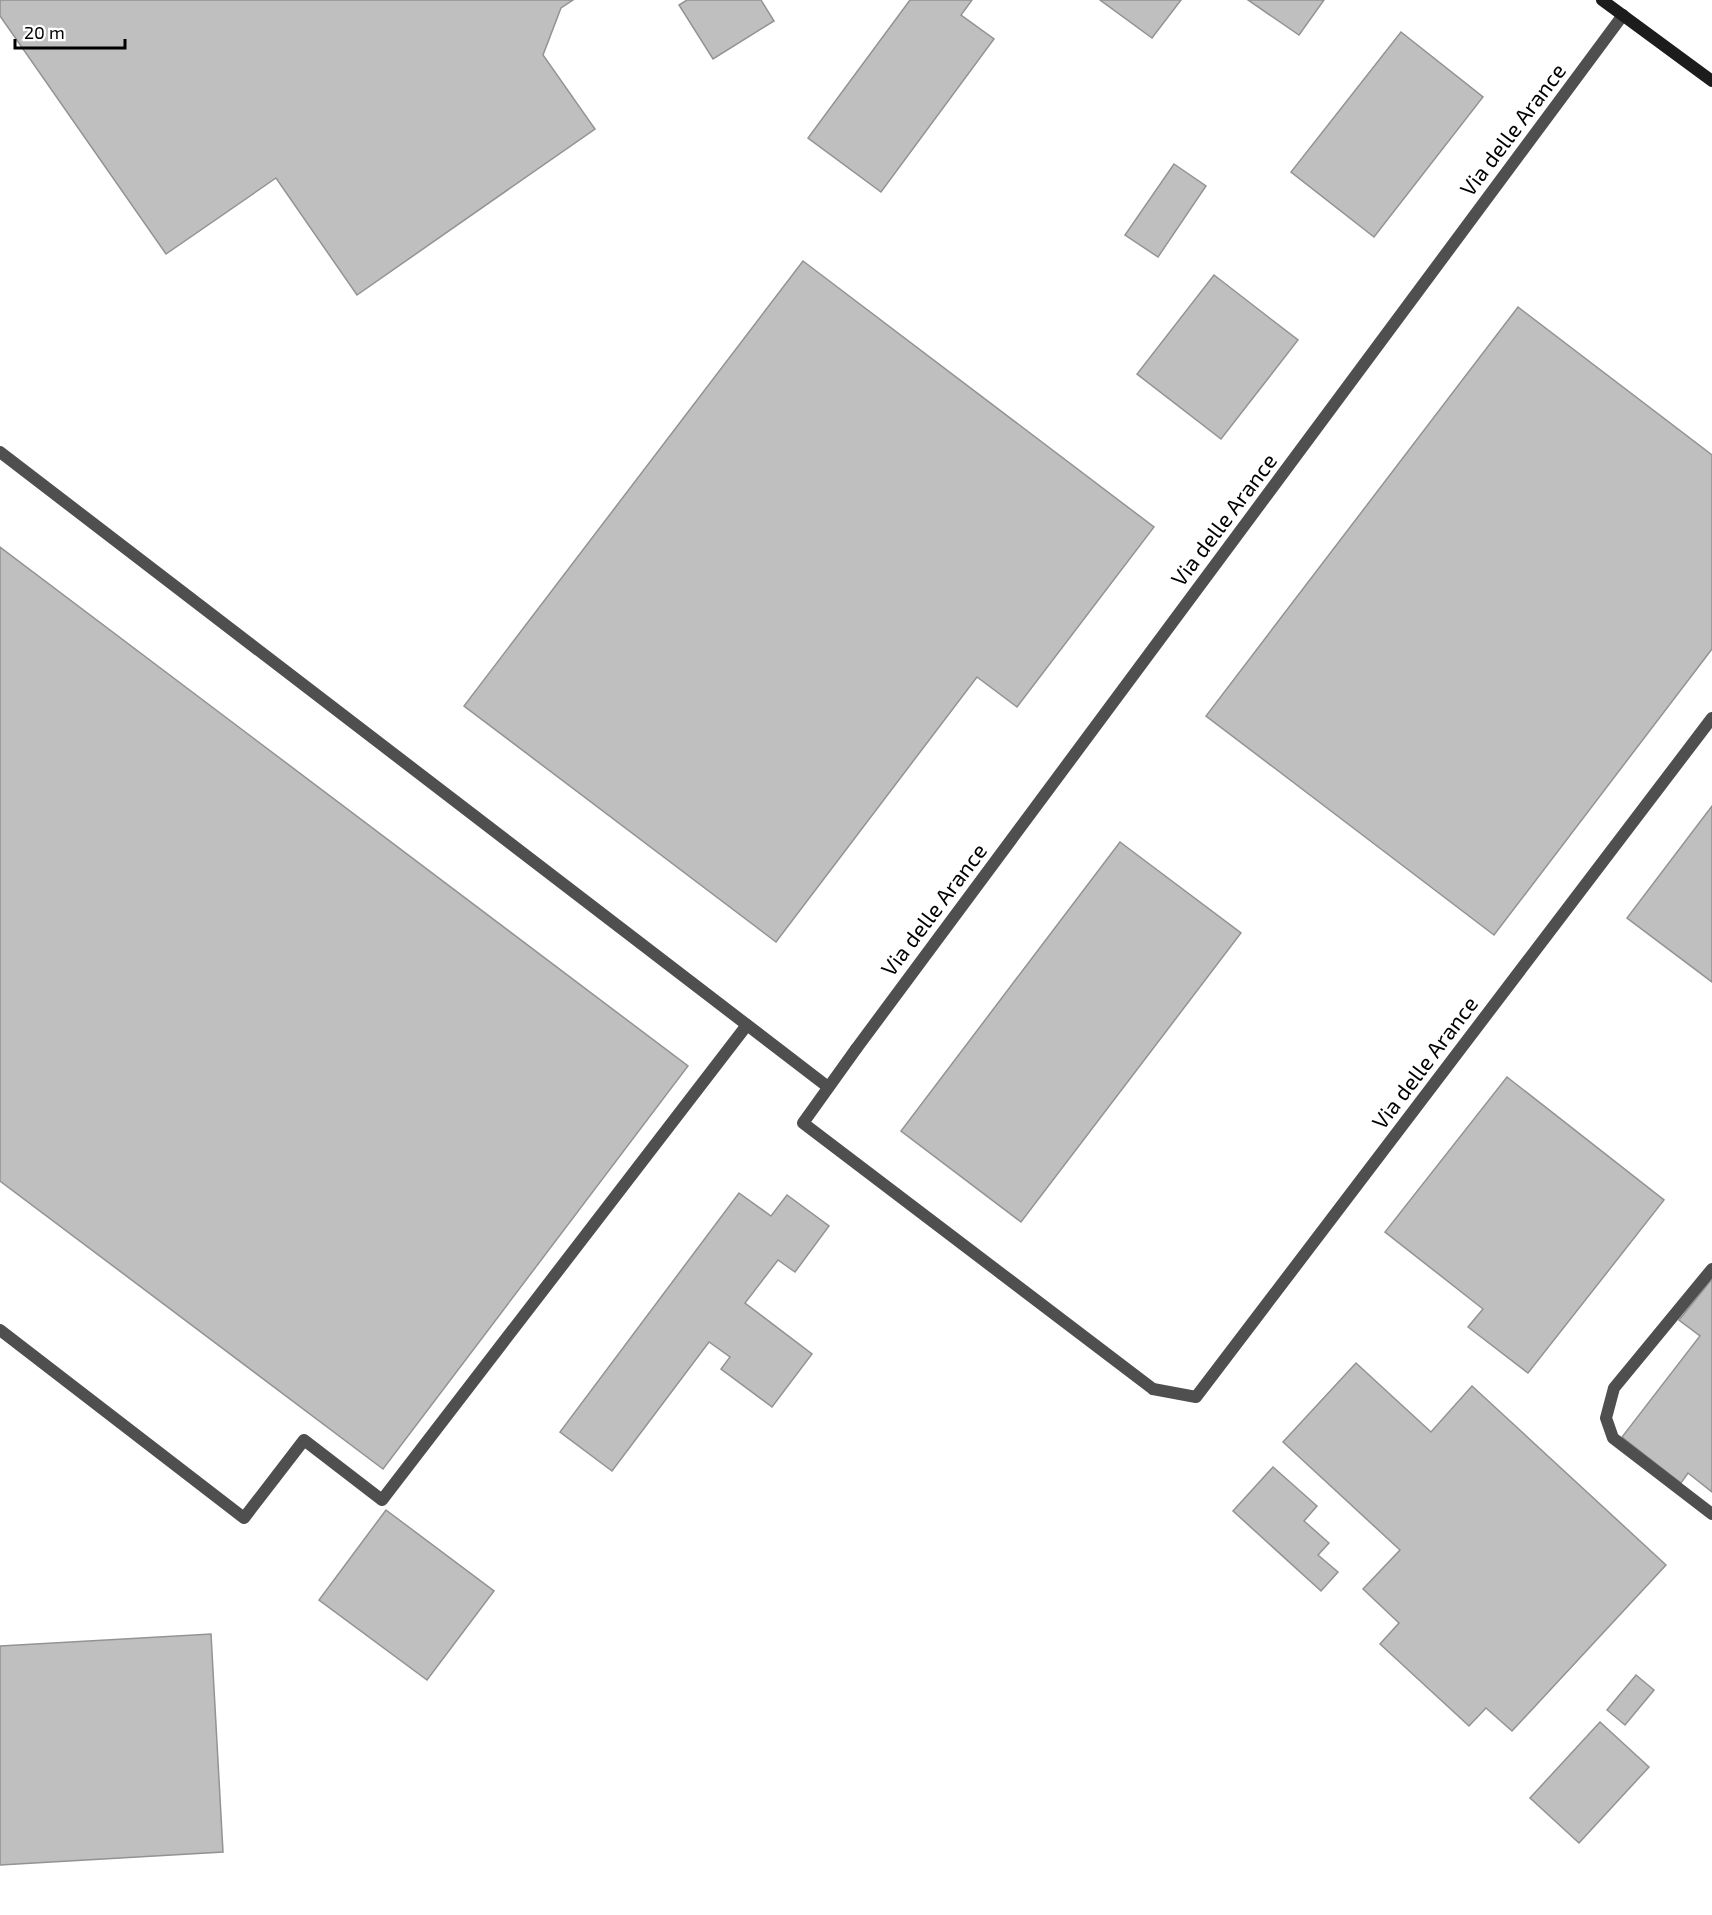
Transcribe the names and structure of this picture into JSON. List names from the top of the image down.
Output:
{
  "streets": {
    "street": ["Via delle Arance"]
  },
  "scale_bar": "20 m"
}
